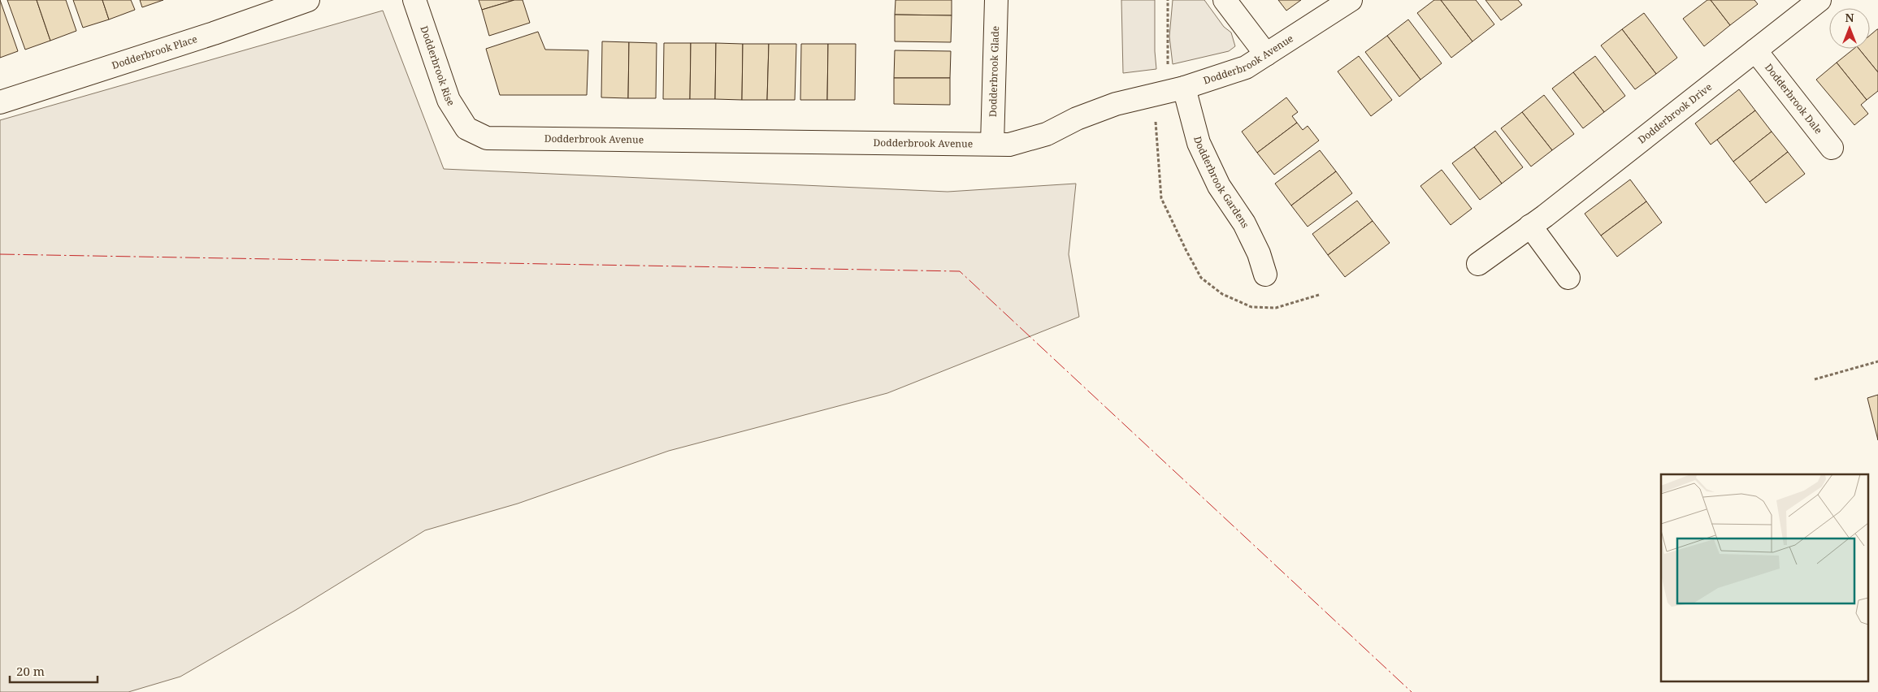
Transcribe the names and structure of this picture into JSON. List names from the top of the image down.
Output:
{
  "streets": {
    "street": [
      "Dodderbrook Place",
      "Dodderbrook Avenue",
      "Dodderbrook Rise",
      "Dodderbrook Glade",
      "Dodderbrook Dale",
      "Dodderbrook Drive",
      "Dodderbrook Gardens"
    ]
  },
  "crossings": [
    ["Dodderbrook Avenue", "Dodderbrook Rise"],
    ["Dodderbrook Avenue", "Dodderbrook Glade"],
    ["Dodderbrook Avenue", "Dodderbrook Gardens"],
    ["Dodderbrook Dale", "Dodderbrook Drive"]
  ],
  "scale_bar": "20 m",
  "north": "top"
}
